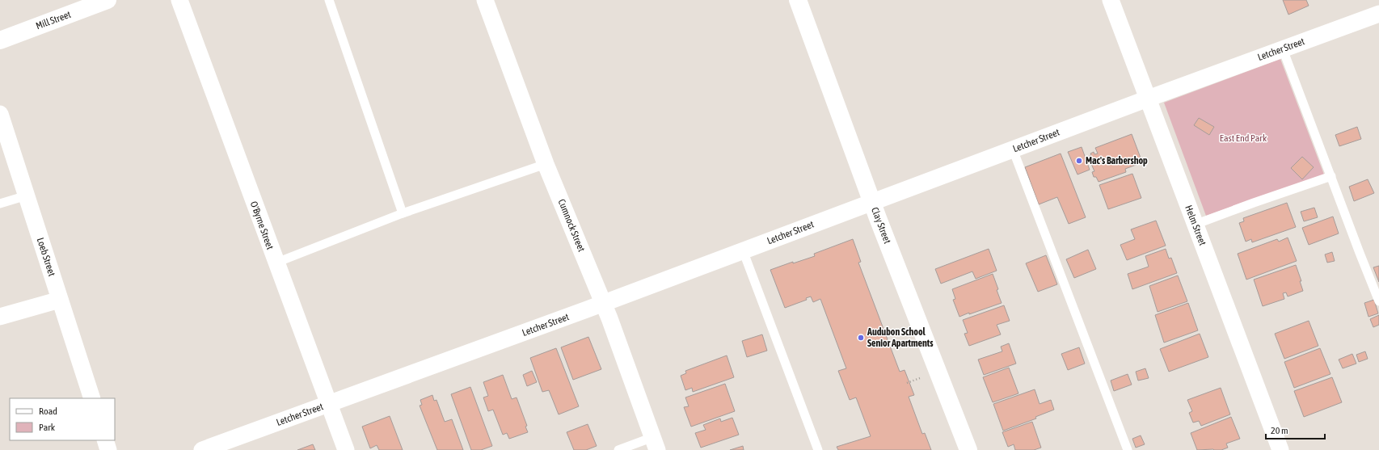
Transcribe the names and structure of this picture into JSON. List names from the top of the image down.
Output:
{
  "streets": {
    "street": [
      "Mill Street",
      "Letcher Street",
      "O'Byrne Street",
      "Cumnock Street",
      "Clay Street",
      "Helm Street",
      "Loeb Street"
    ]
  },
  "crossings": [
    ["Letcher Street", "O'Byrne Street"],
    ["Letcher Street", "Cumnock Street"],
    ["Letcher Street", "Clay Street"],
    ["Letcher Street", "Helm Street"]
  ],
  "parks": ["East End Park"],
  "places": ["Mac's Barbershop", "Audubon School Senior Apartments"],
  "legend": ["Road", "Park"],
  "scale_bar": "20 m"
}
